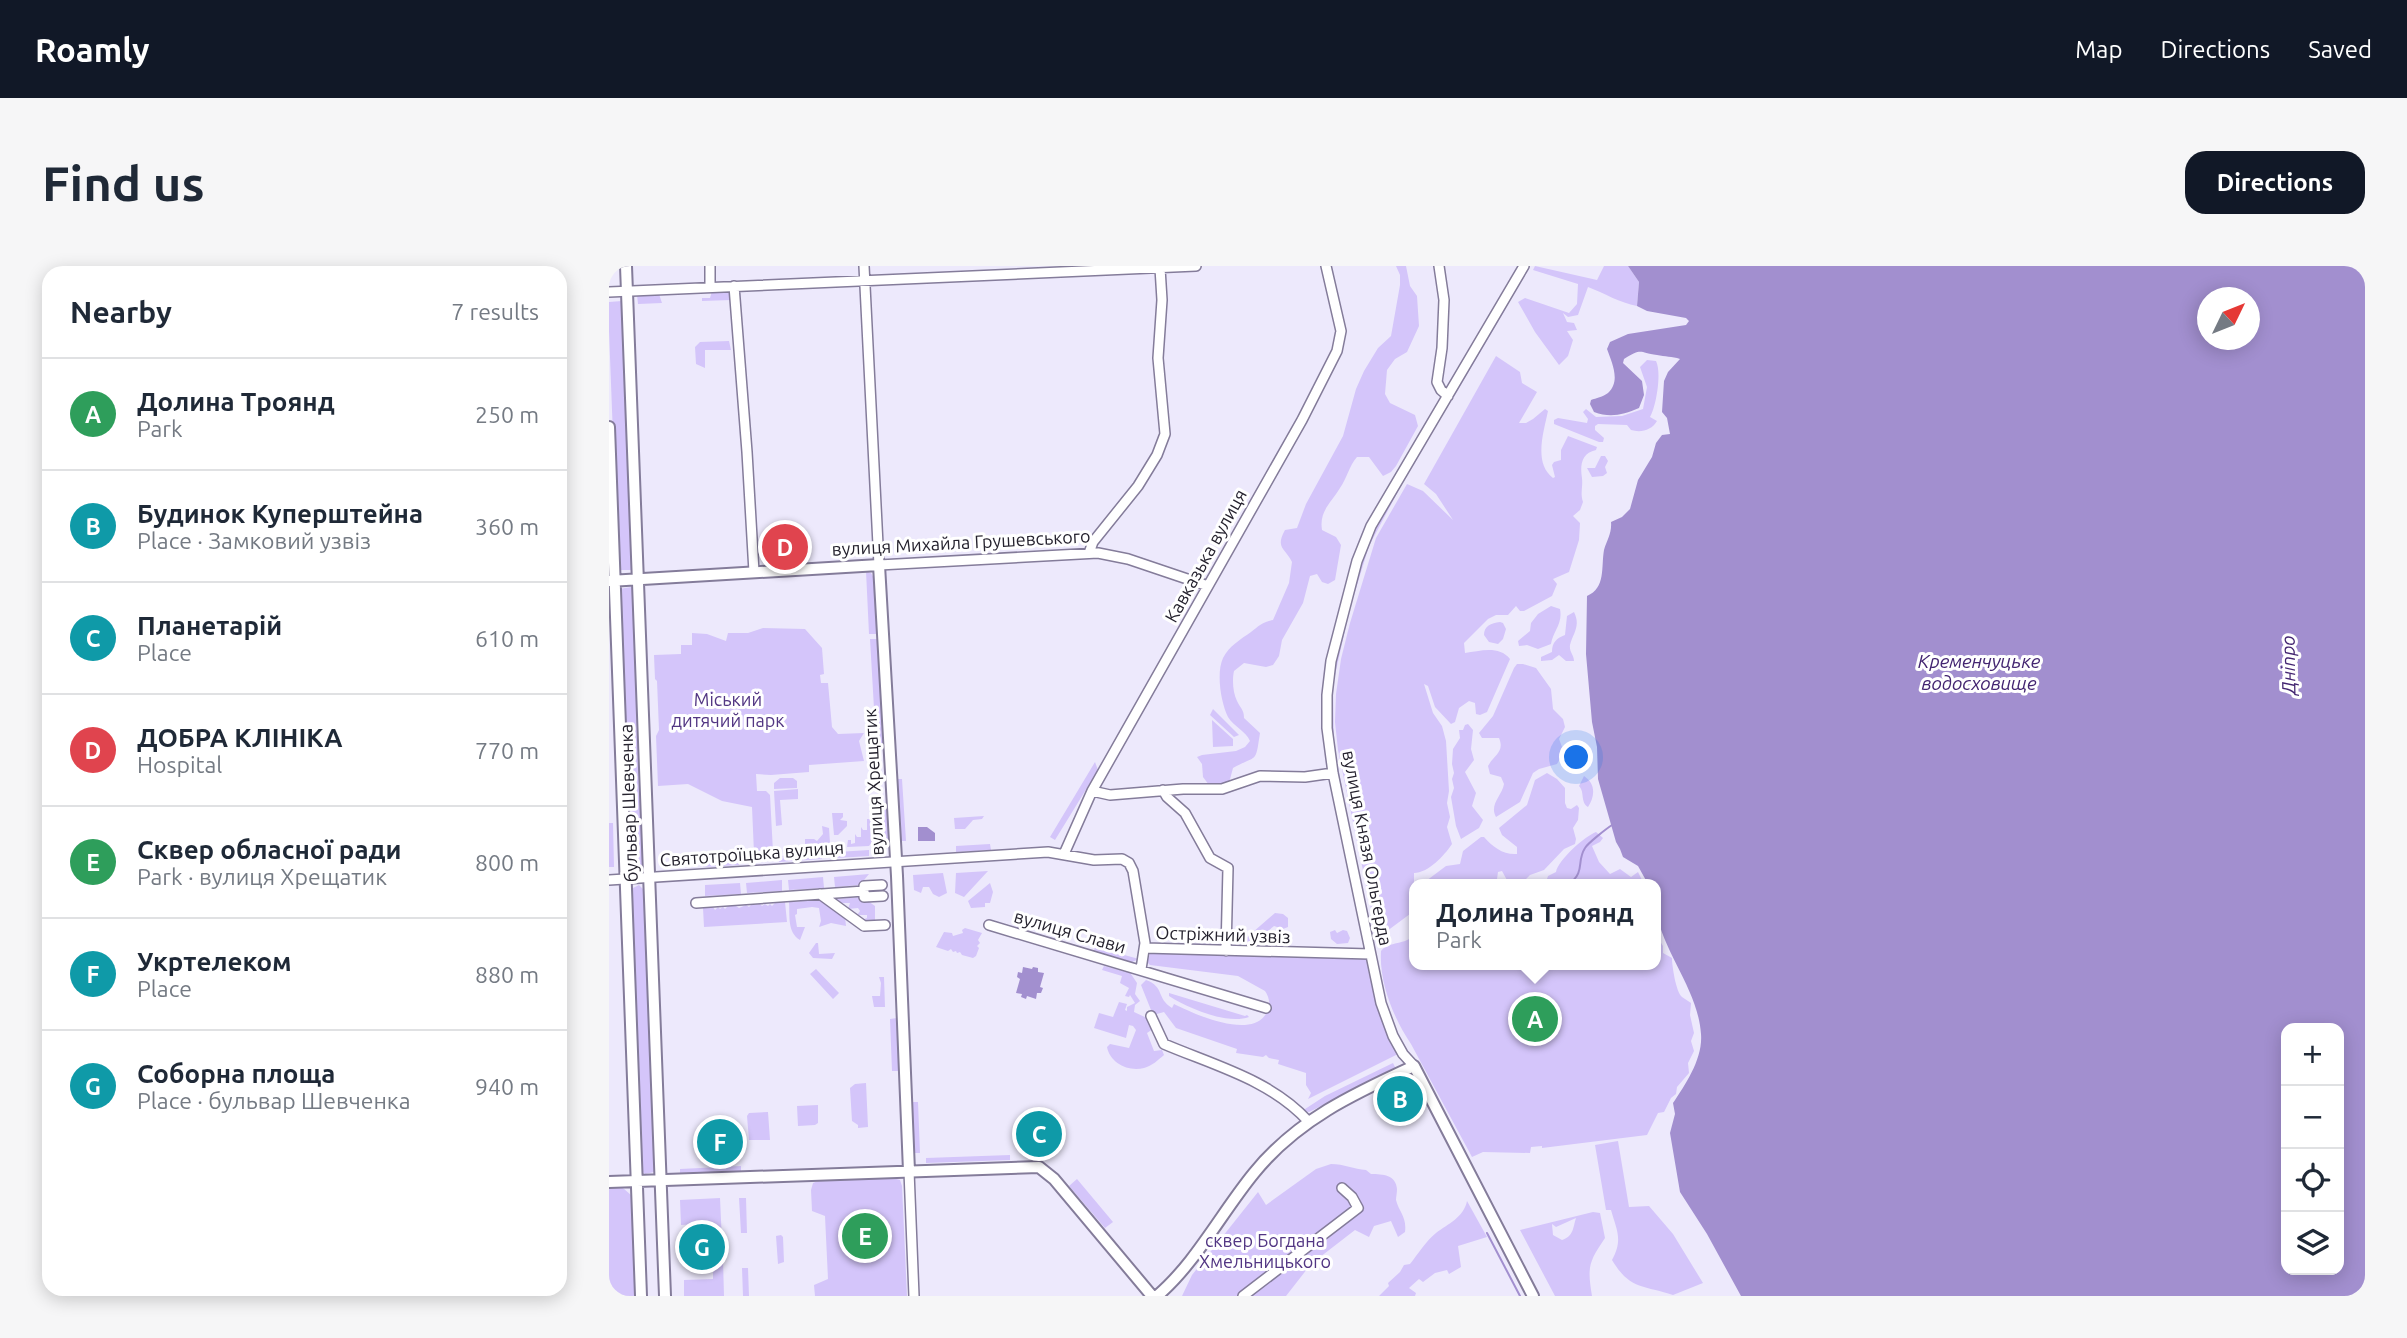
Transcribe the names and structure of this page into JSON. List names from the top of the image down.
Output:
{
  "streets": {
    "main road": [
      "вулиця Михайла Грушевського",
      "вулиця Хрещатик",
      "бульвар Шевченка",
      "вулиця Князя Ольгерда"
    ],
    "street": [
      "Кавказька вулиця",
      "Святотроїцька вулиця",
      "вулиця Слави",
      "Остріжний узвіз"
    ]
  },
  "crossings": [
    ["вулиця Михайла Грушевського", "Кавказька вулиця"],
    ["вулиця Михайла Грушевського", "вулиця Хрещатик"],
    ["вулиця Михайла Грушевського", "бульвар Шевченка"],
    ["Кавказька вулиця", "Святотроїцька вулиця"],
    ["Кавказька вулиця", "Остріжний узвіз"],
    ["вулиця Хрещатик", "Святотроїцька вулиця"],
    ["бульвар Шевченка", "Святотроїцька вулиця"],
    ["вулиця Князя Ольгерда", "Остріжний узвіз"],
    ["Святотроїцька вулиця", "Остріжний узвіз"]
  ],
  "water": ["Кременчуцьке водосховище", "Дніпро"],
  "parks": ["Міський дитячий парк", "сквер Богдана Хмельницького"],
  "north": "top right",
  "page": {
    "header": "Roamly",
    "nav": ["Map", "Directions", "Saved"],
    "buttons": "Directions",
    "title": "Find us",
    "heading": ["Nearby", "7 results"],
    "list": [
      {
        "mark": "A",
        "name": "Долина Троянд",
        "note": "Park",
        "value": "250 m"
      },
      {
        "mark": "B",
        "name": "Будинок Куперштейна",
        "note": "Place · Замковий узвіз",
        "value": "360 m"
      },
      {
        "mark": "C",
        "name": "Планетарій",
        "note": "Place",
        "value": "610 m"
      },
      {
        "mark": "D",
        "name": "ДОБРА КЛІНІКА",
        "note": "Hospital",
        "value": "770 m"
      },
      {
        "mark": "E",
        "name": "Сквер обласної ради",
        "note": "Park · вулиця Хрещатик",
        "value": "800 m"
      },
      {
        "mark": "F",
        "name": "Укртелеком",
        "note": "Place",
        "value": "880 m"
      },
      {
        "mark": "G",
        "name": "Соборна площа",
        "note": "Place · бульвар Шевченка",
        "value": "940 m"
      }
    ],
    "pins": [
      "D",
      "A",
      "B",
      "C",
      "F",
      "E",
      "G"
    ],
    "popup": ["Долина Троянд", "Park"],
    "map_buttons": ["+", "−"]
  }
}
